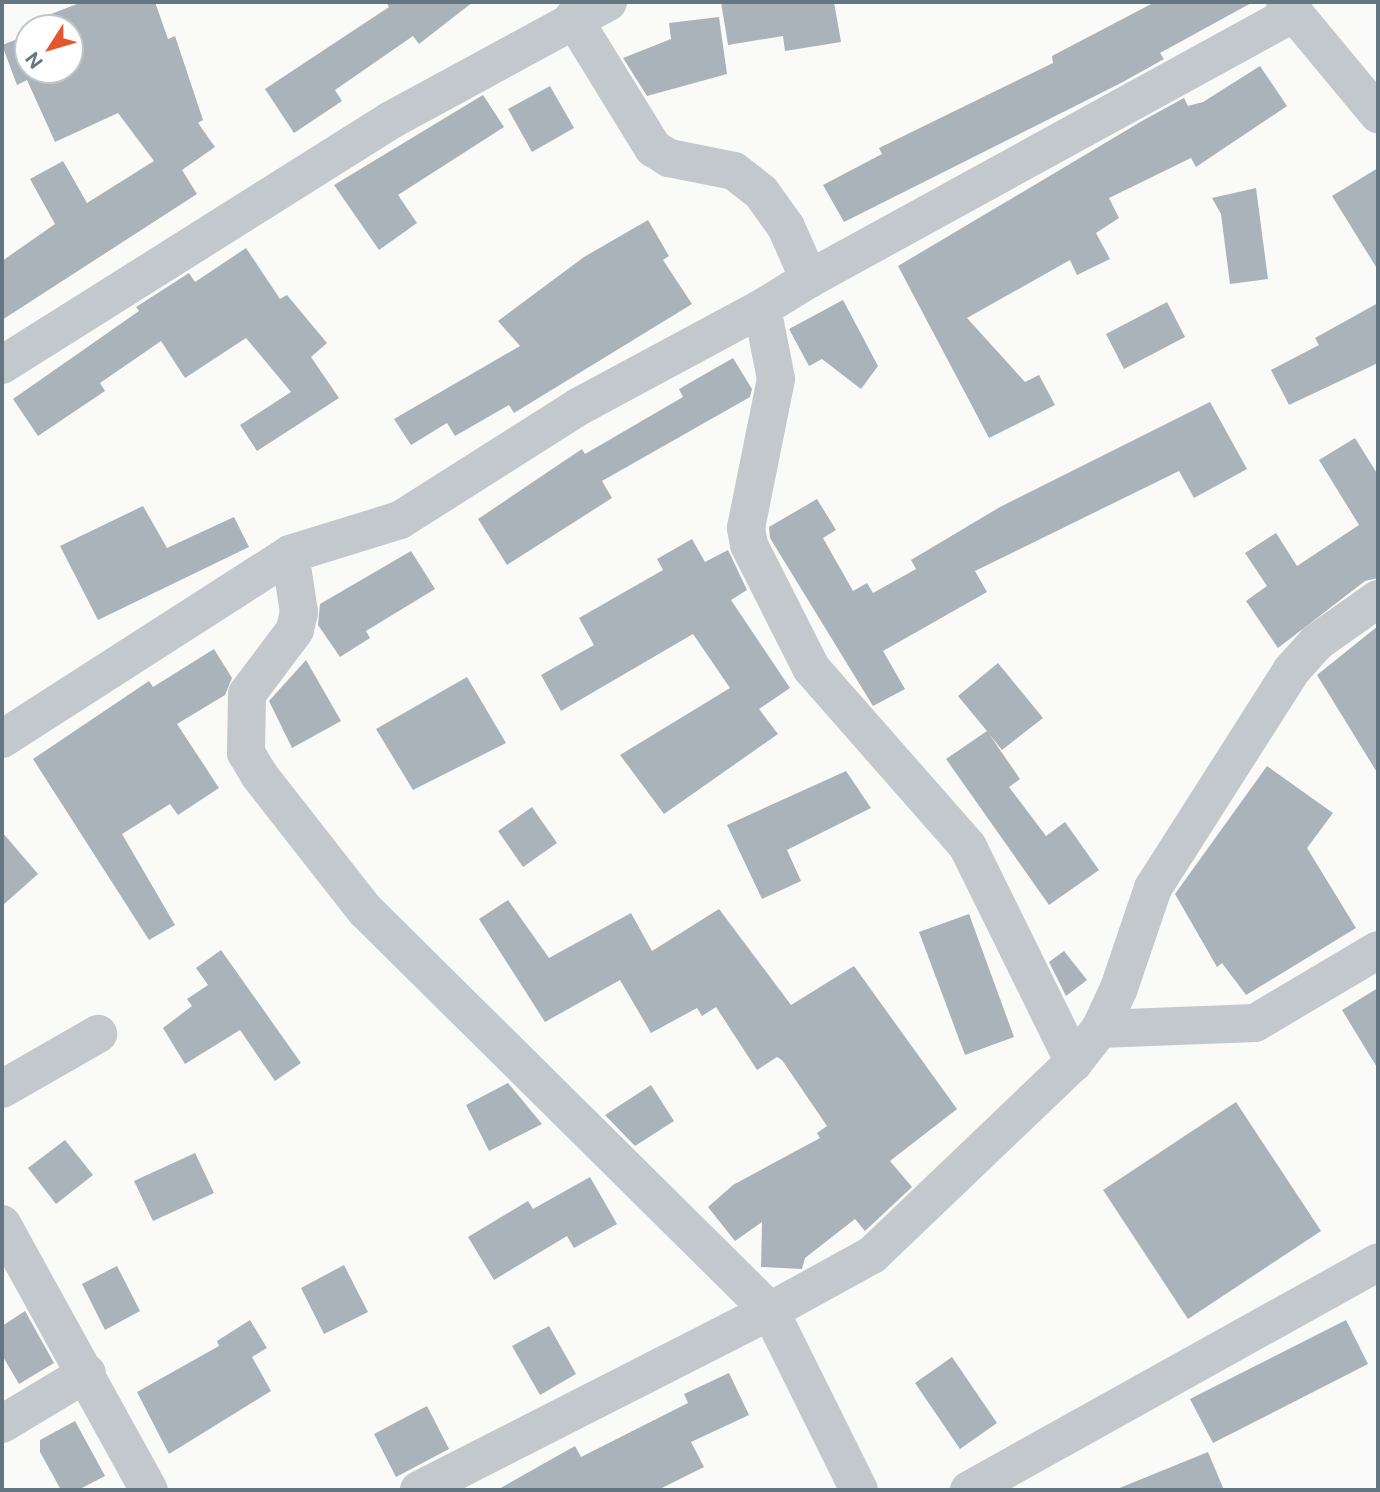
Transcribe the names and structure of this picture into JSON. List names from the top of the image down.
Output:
{
  "north": "bottom left"
}
